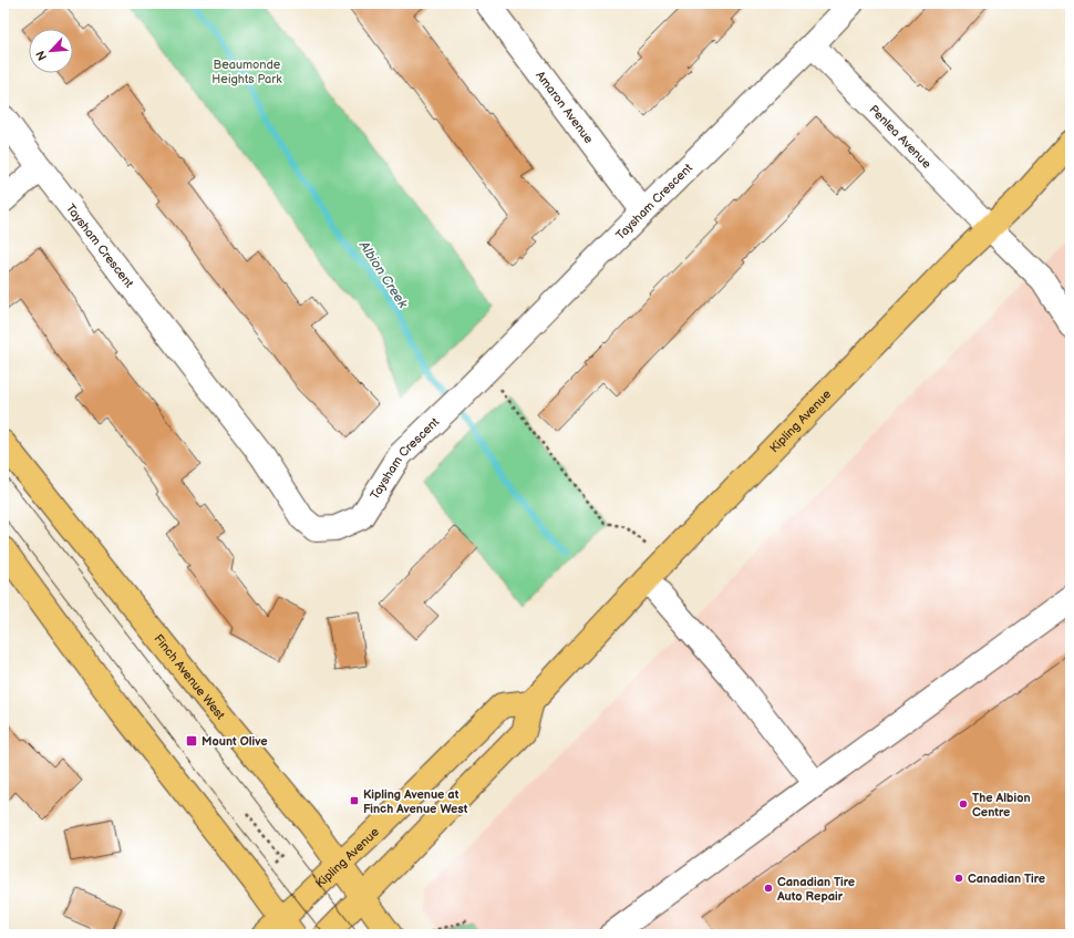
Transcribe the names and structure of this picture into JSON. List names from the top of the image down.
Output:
{
  "streets": {
    "main road": ["Kipling Avenue", "Finch Avenue West"],
    "street": ["Amaron Avenue", "Penlea Avenue", "Taysham Crescent"]
  },
  "crossings": [
    ["Amaron Avenue", "Taysham Crescent"],
    ["Penlea Avenue", "Taysham Crescent"],
    ["Penlea Avenue", "Kipling Avenue"],
    ["Kipling Avenue", "Finch Avenue West"]
  ],
  "water": ["Albion Creek"],
  "parks": ["Beaumonde Heights Park"],
  "places": {
    "transit": ["Mount Olive", "Kipling Avenue at Finch Avenue West"],
    "other": ["The Albion Centre", "Canadian Tire", "Canadian Tire Auto Repair"]
  },
  "north": "bottom left"
}
